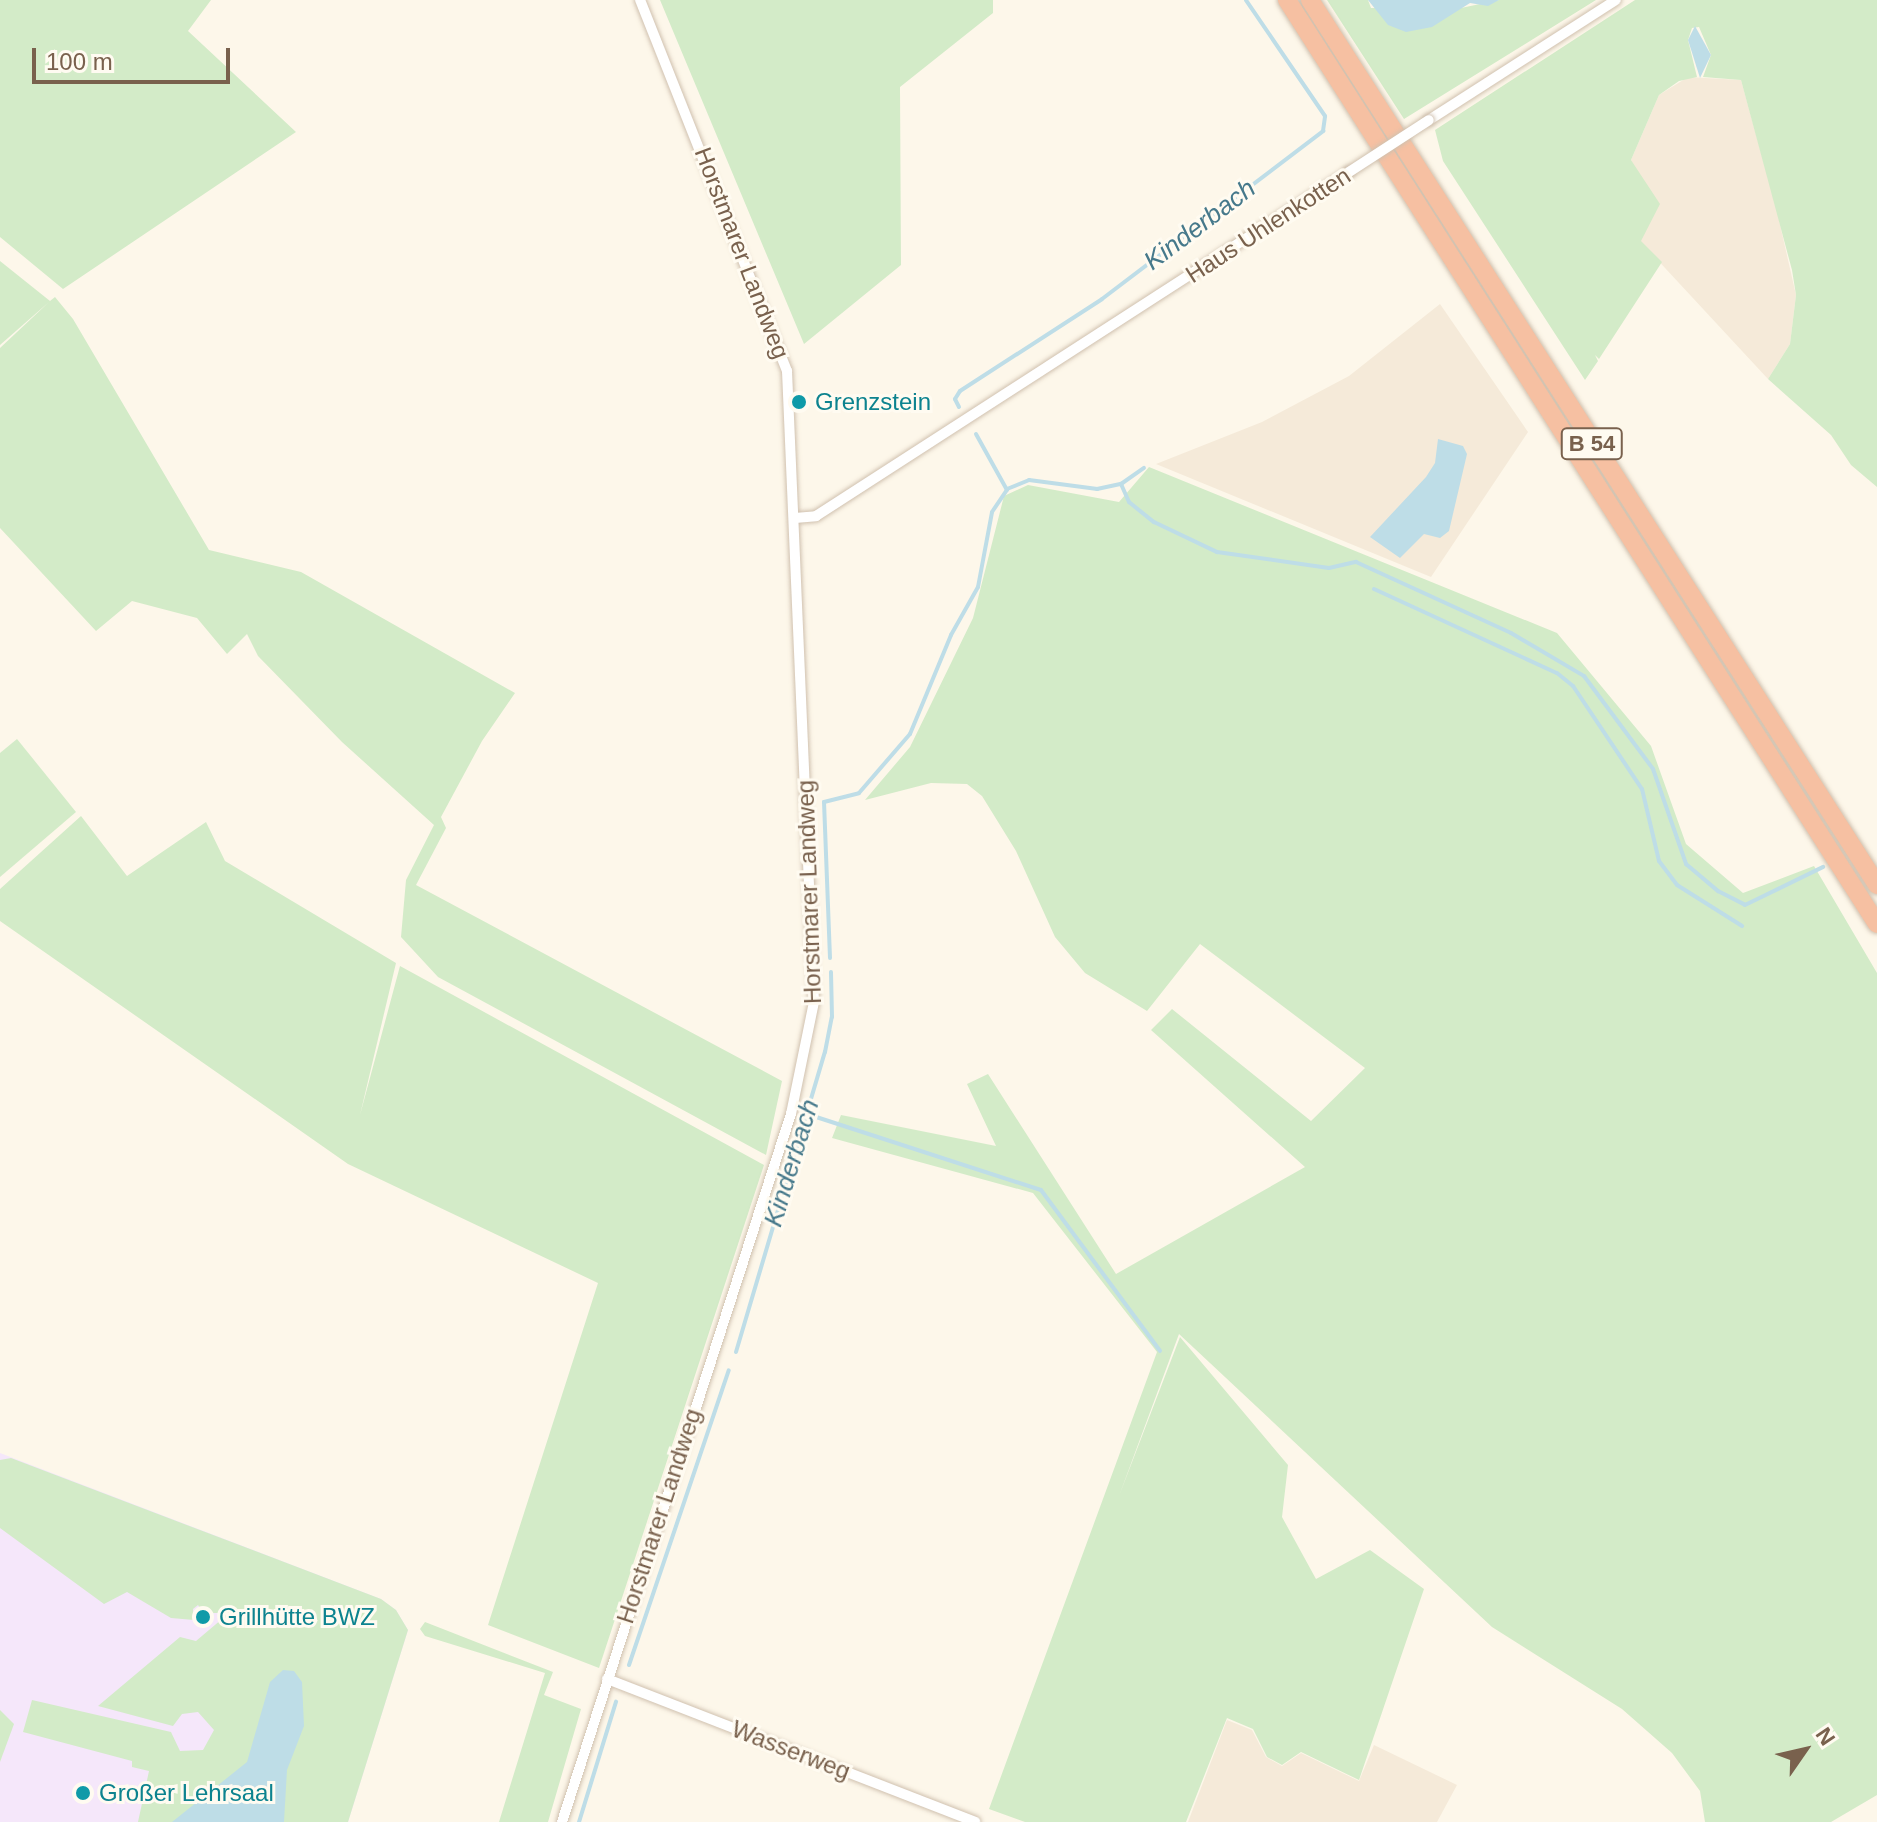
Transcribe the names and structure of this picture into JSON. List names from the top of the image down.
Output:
{
  "streets": {
    "highway": ["B 54"],
    "street": ["Haus Uhlenkotten", "Horstmarer Landweg", "Wasserweg"]
  },
  "crossings": [
    ["Haus Uhlenkotten", "Horstmarer Landweg"],
    ["Horstmarer Landweg", "Wasserweg"]
  ],
  "water": ["Kinderbach"],
  "places": ["Grenzstein", "Grillhütte BWZ", "Großer Lehrsaal"],
  "scale_bar": "100 m",
  "north": "top right"
}
